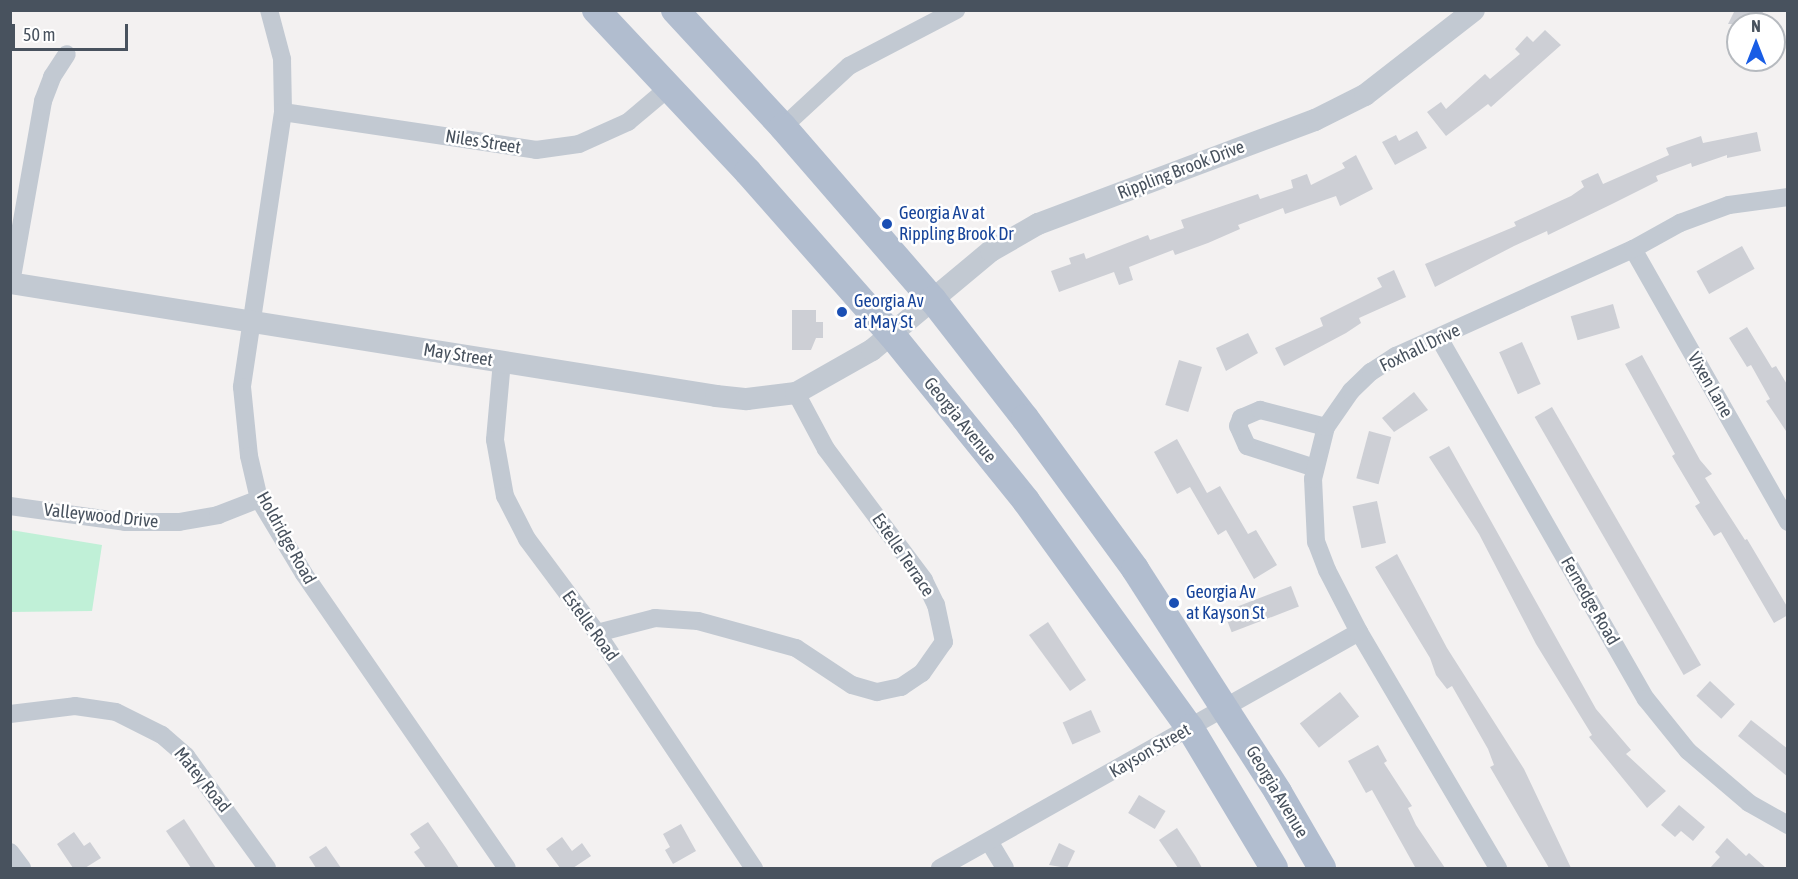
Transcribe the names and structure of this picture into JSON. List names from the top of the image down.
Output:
{
  "streets": {
    "main road": ["Georgia Avenue"],
    "street": [
      "Niles Street",
      "Rippling Brook Drive",
      "Foxhall Drive",
      "May Street",
      "Vixen Lane",
      "Valleywood Drive",
      "Holdridge Road",
      "Estelle Terrace",
      "Fernedge Road",
      "Estelle Road",
      "Kayson Street",
      "Matey Road"
    ]
  },
  "crossings": [
    ["Niles Street", "Georgia Avenue"],
    ["Niles Street", "Holdridge Road"],
    ["Rippling Brook Drive", "May Street"],
    ["Rippling Brook Drive", "Georgia Avenue"],
    ["Foxhall Drive", "Vixen Lane"],
    ["Foxhall Drive", "Fernedge Road"],
    ["Foxhall Drive", "Kayson Street"],
    ["May Street", "Georgia Avenue"],
    ["May Street", "Holdridge Road"],
    ["May Street", "Estelle Terrace"],
    ["May Street", "Estelle Road"],
    ["Georgia Avenue", "Kayson Street"],
    ["Valleywood Drive", "Holdridge Road"],
    ["Estelle Terrace", "Estelle Road"]
  ],
  "places": ["Georgia Av at Rippling Brook Dr", "Georgia Av at May St", "Georgia Av at Kayson St"],
  "scale_bar": "50 m",
  "north": "top"
}
